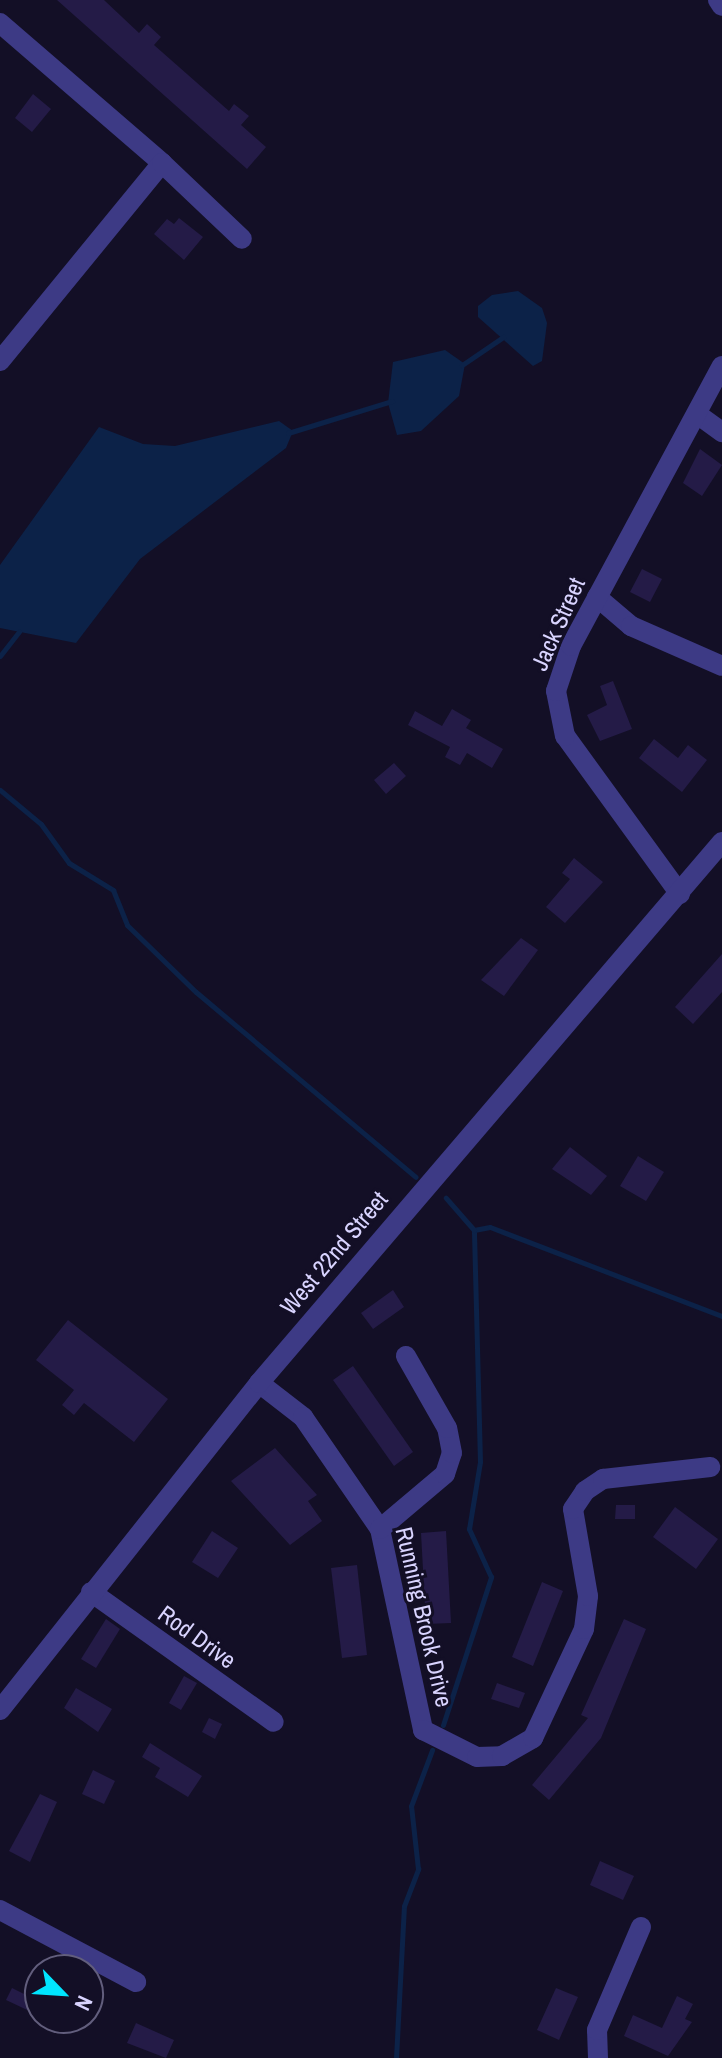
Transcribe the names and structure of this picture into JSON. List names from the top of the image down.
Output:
{
  "streets": {
    "street": [
      "Jack Street",
      "West 22nd Street",
      "Running Brook Drive",
      "Rod Drive"
    ]
  },
  "crossings": [
    ["Jack Street", "West 22nd Street"],
    ["West 22nd Street", "Running Brook Drive"],
    ["West 22nd Street", "Rod Drive"]
  ],
  "north": "bottom right"
}
